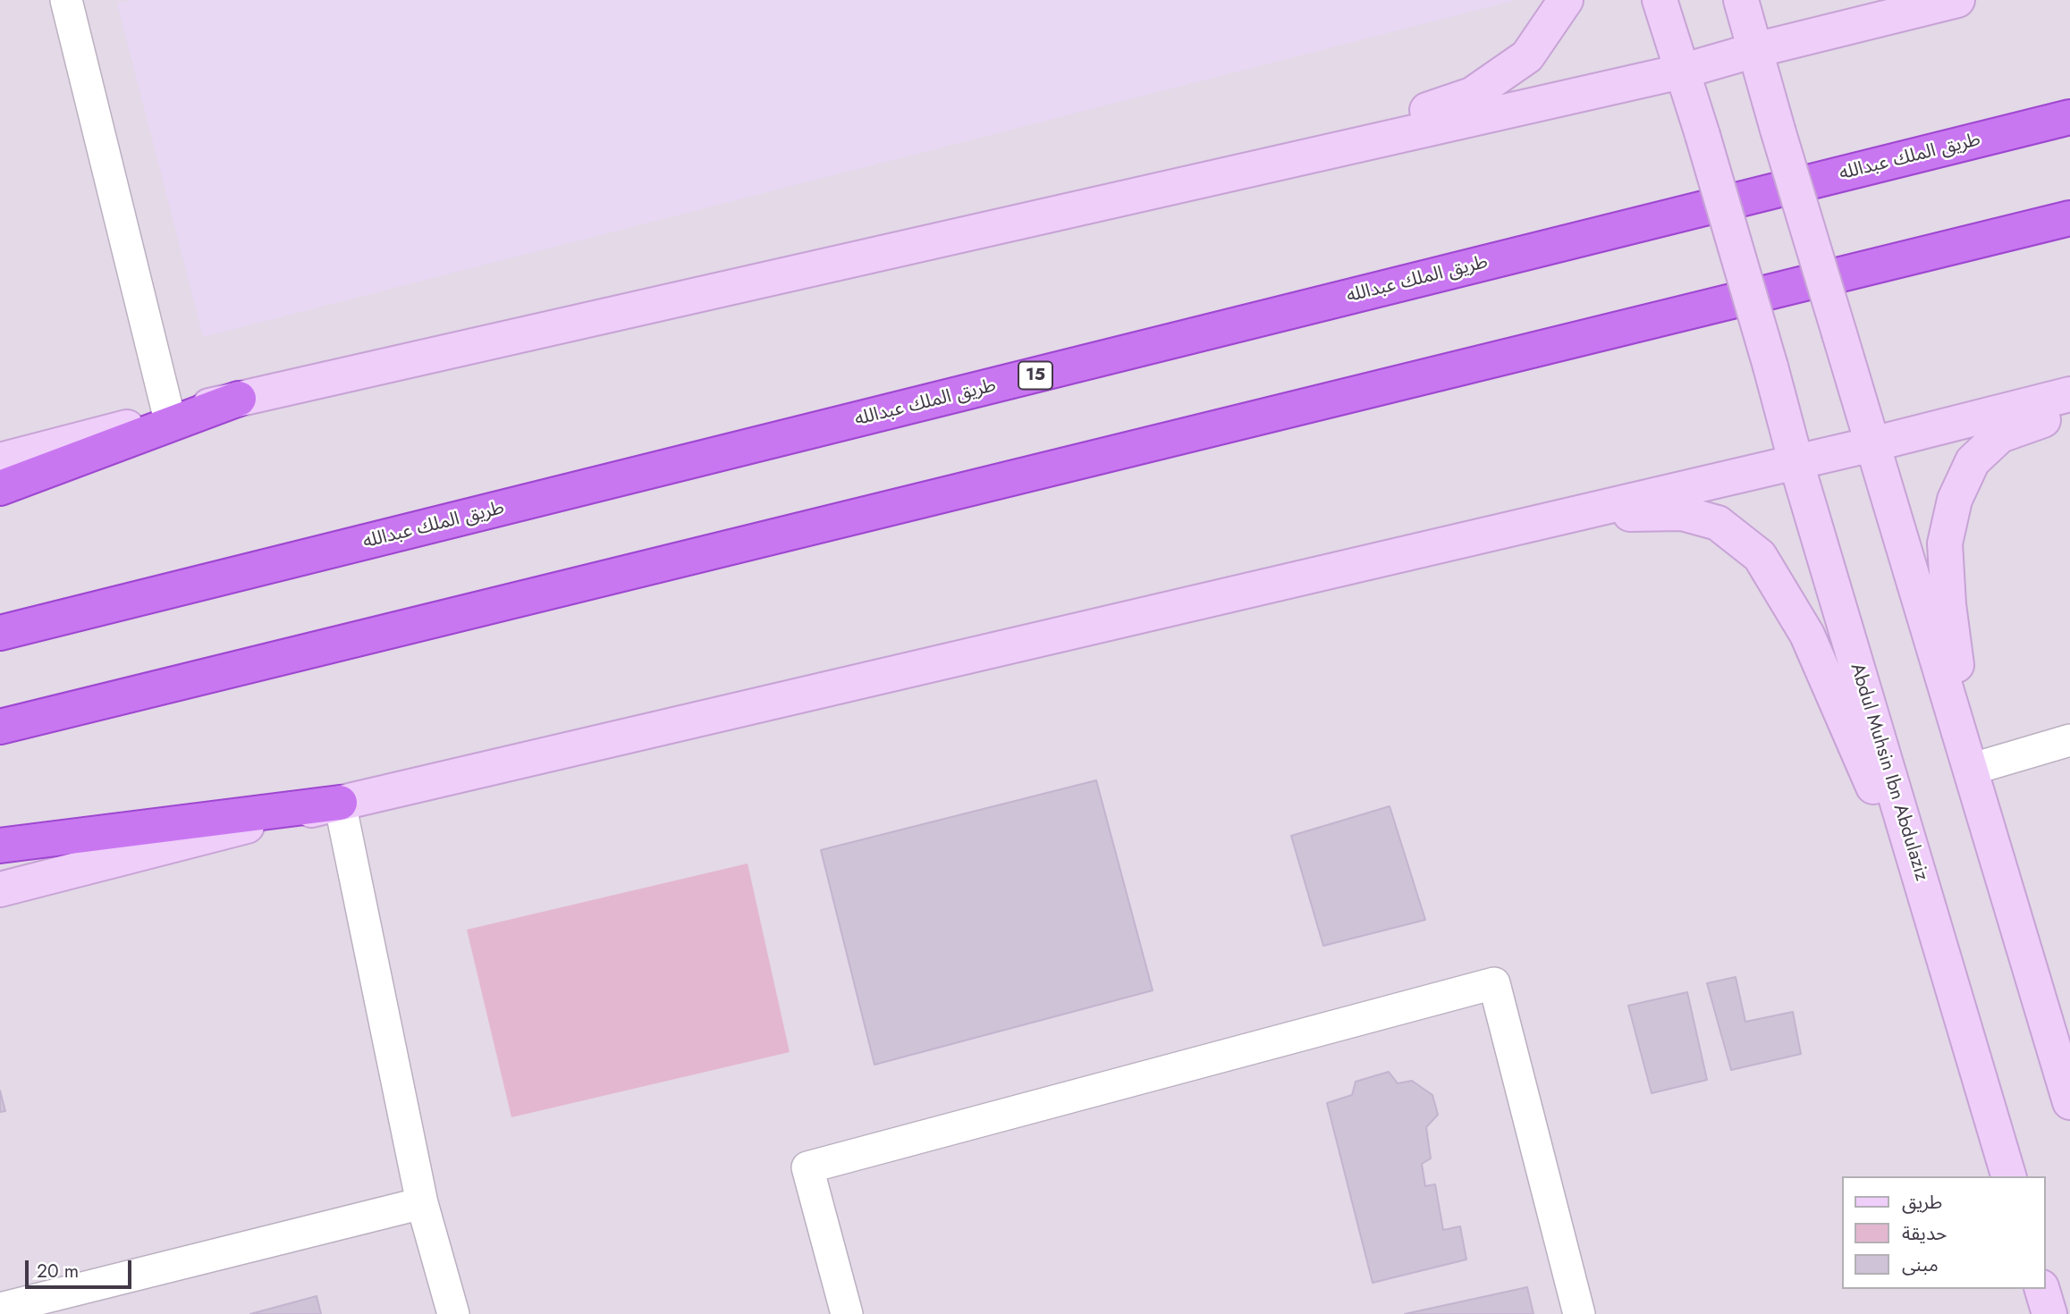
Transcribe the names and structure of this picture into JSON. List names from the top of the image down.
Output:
{
  "streets": {
    "highway": ["طريق الملك عبدالله", "15"],
    "main road": ["Abdul Muhsin Ibn Abdulaziz"]
  },
  "legend": ["طريق", "حديقة", "مبنى"],
  "scale_bar": "20 m"
}
